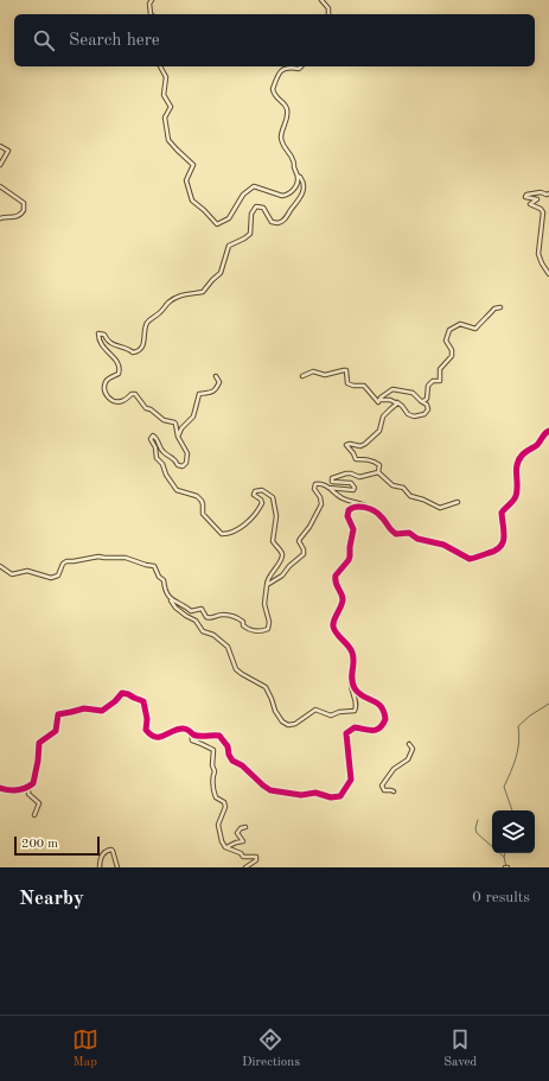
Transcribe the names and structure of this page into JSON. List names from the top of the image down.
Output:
{
  "scale_bar": "200 m",
  "page": {
    "search": "Search here",
    "scale": "200 m",
    "heading": ["Nearby", "0 results"],
    "nav": ["Map", "Directions", "Saved"]
  }
}
